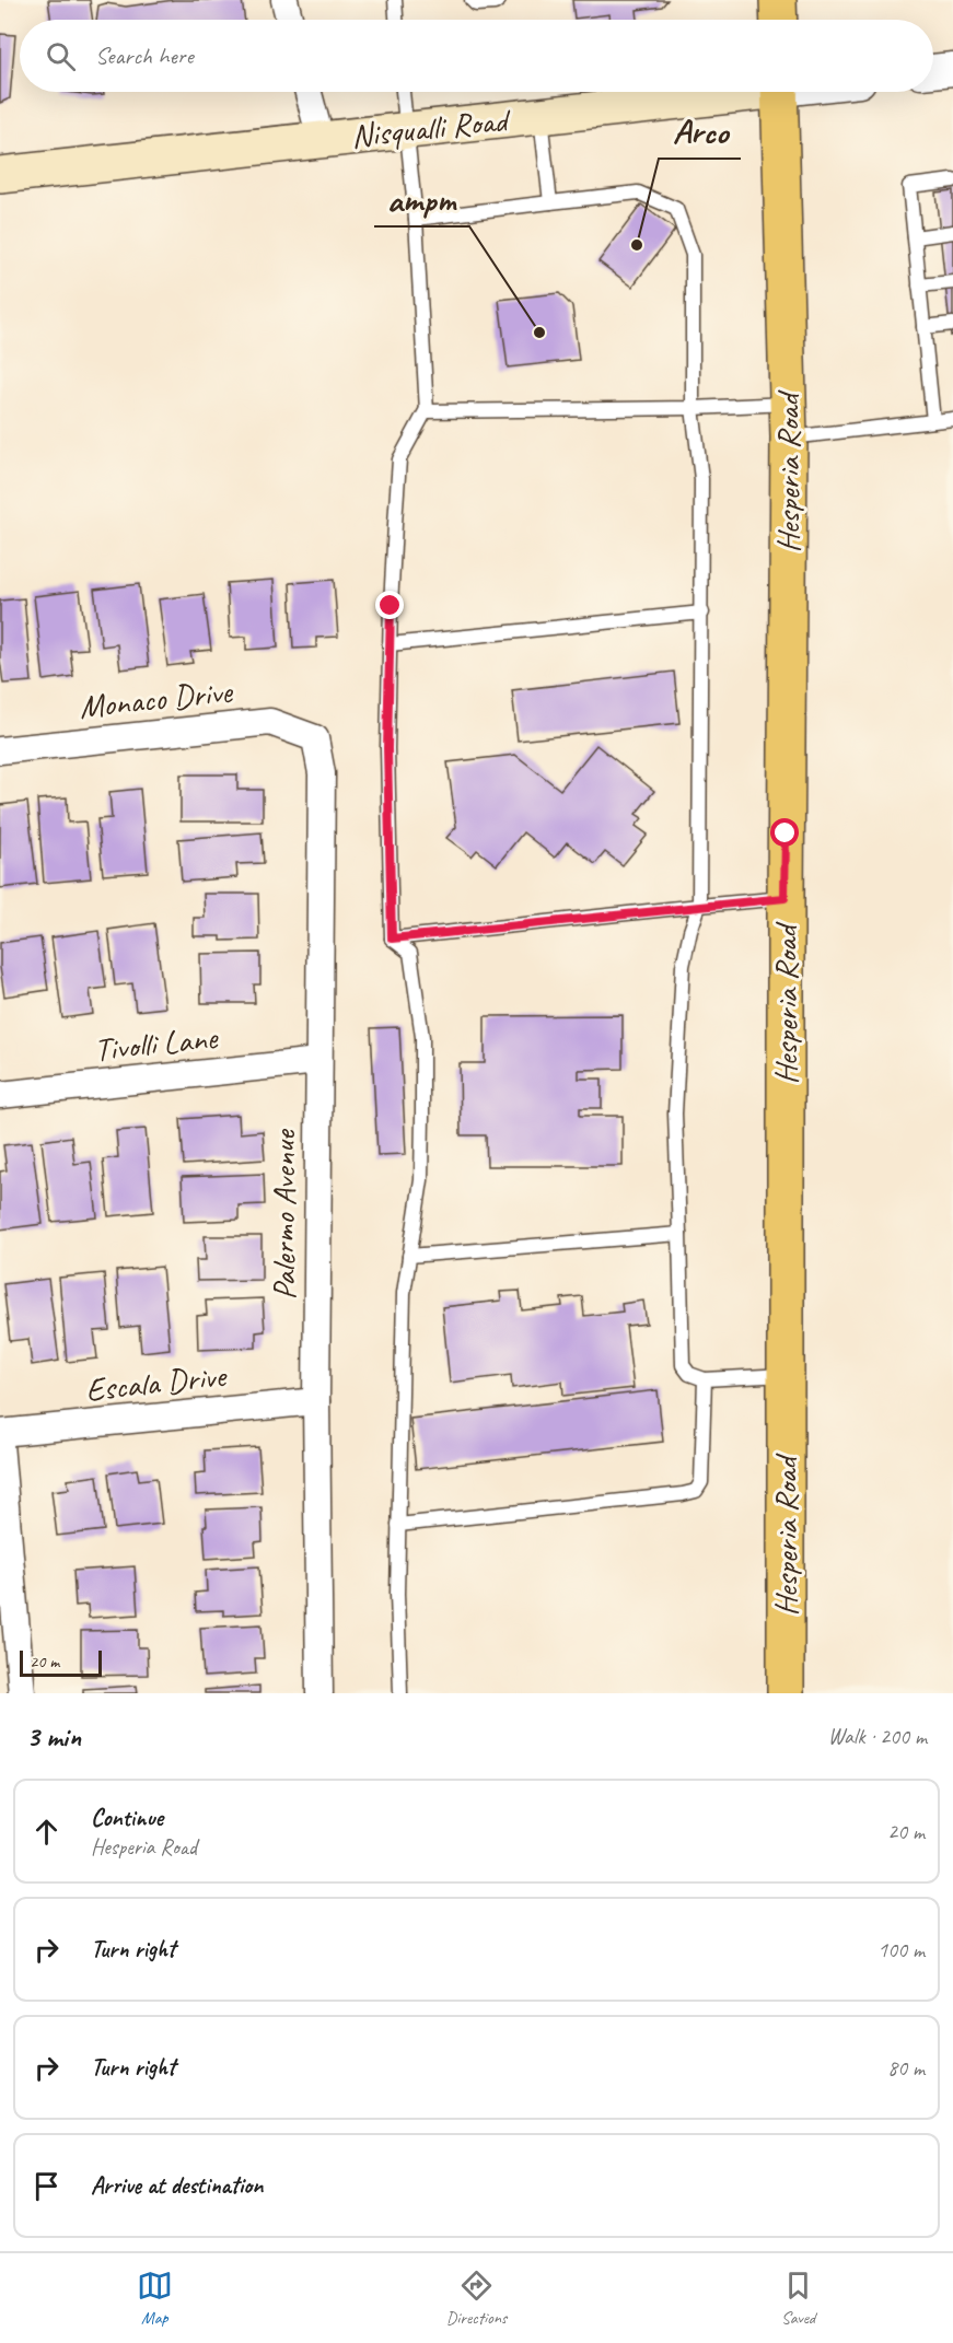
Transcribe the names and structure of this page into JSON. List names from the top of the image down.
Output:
{
  "streets": {
    "main road": ["Nisqualli Road", "Hesperia Road"],
    "street": [
      "Monaco Drive",
      "Tivolli Lane",
      "Palermo Avenue",
      "Escala Drive"
    ]
  },
  "crossings": [
    ["Monaco Drive", "Palermo Avenue"],
    ["Tivolli Lane", "Palermo Avenue"],
    ["Palermo Avenue", "Escala Drive"]
  ],
  "places": ["Arco", "ampm"],
  "scale_bar": "20 m",
  "page": {
    "search": "Search here",
    "scale": "20 m",
    "heading": ["3 min", "Walk · 200 m"],
    "list": [
      ["Continue", "Hesperia Road", "20 m"],
      ["Turn right", "100 m"],
      ["Turn right", "80 m"],
      "Arrive at destination"
    ],
    "nav": ["Map", "Directions", "Saved"]
  }
}
